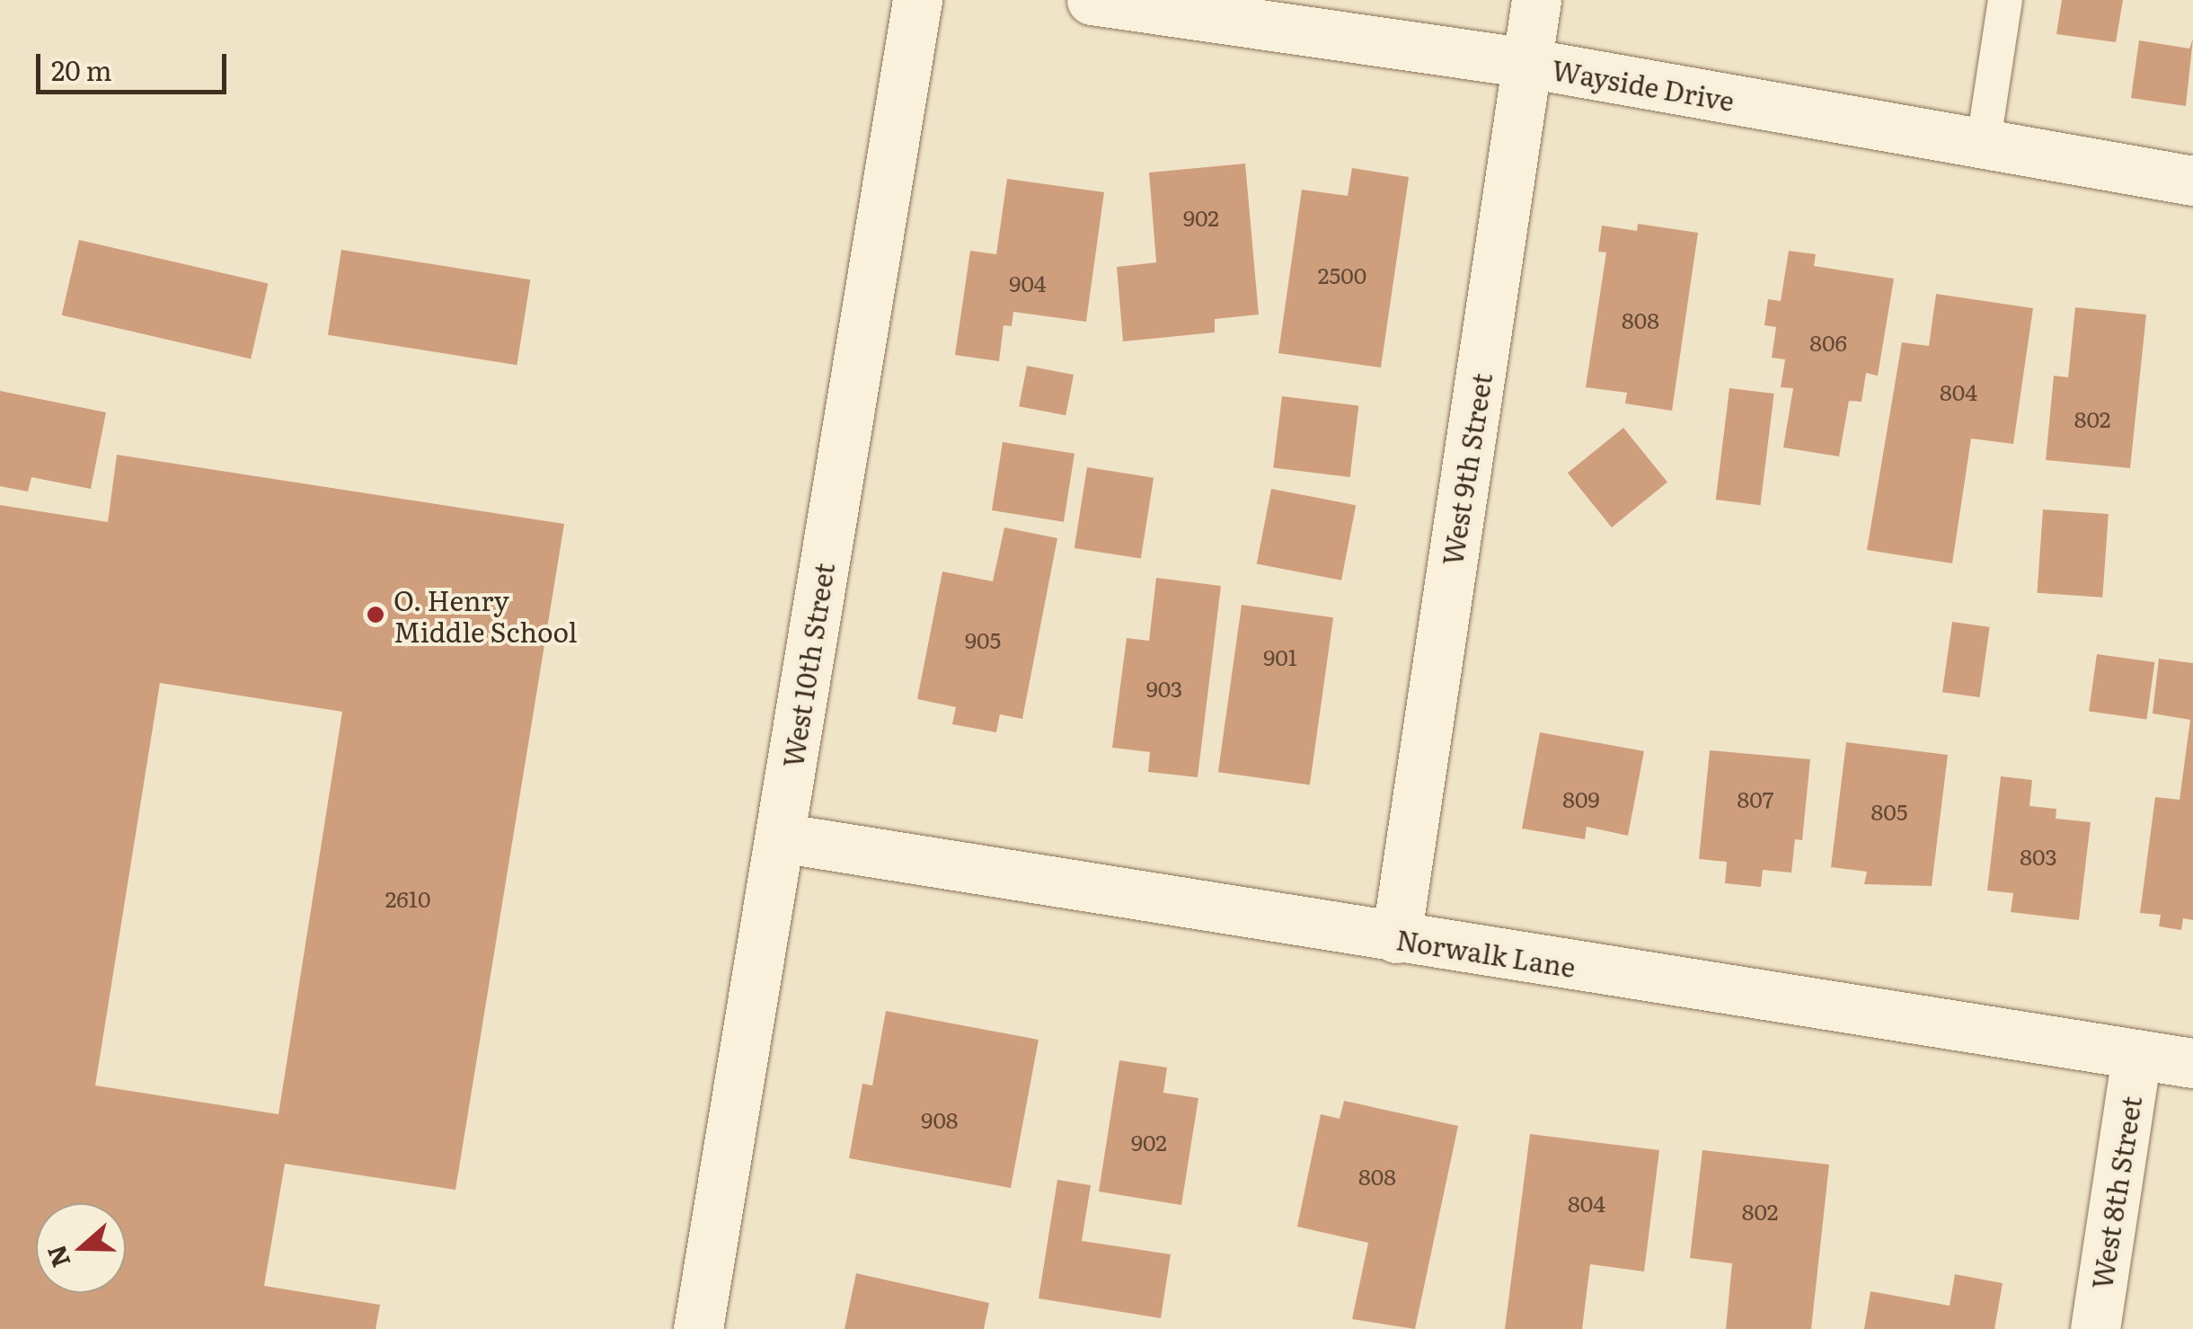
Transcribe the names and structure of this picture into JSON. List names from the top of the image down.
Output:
{
  "streets": {
    "street": [
      "Wayside Drive",
      "West 9th Street",
      "West 10th Street",
      "Norwalk Lane",
      "West 8th Street"
    ]
  },
  "crossings": [
    ["Wayside Drive", "West 9th Street"],
    ["West 9th Street", "Norwalk Lane"],
    ["West 10th Street", "Norwalk Lane"],
    ["Norwalk Lane", "West 8th Street"]
  ],
  "places": ["O. Henry Middle School"],
  "house_numbers": [
    "902",
    "2500",
    "904",
    "808",
    "806",
    "804",
    "802",
    "905",
    "901",
    "903",
    "809",
    "807",
    "805",
    "803",
    "2610",
    "908",
    "902",
    "808",
    "804",
    "802"
  ],
  "scale_bar": "20 m",
  "north": "left"
}
